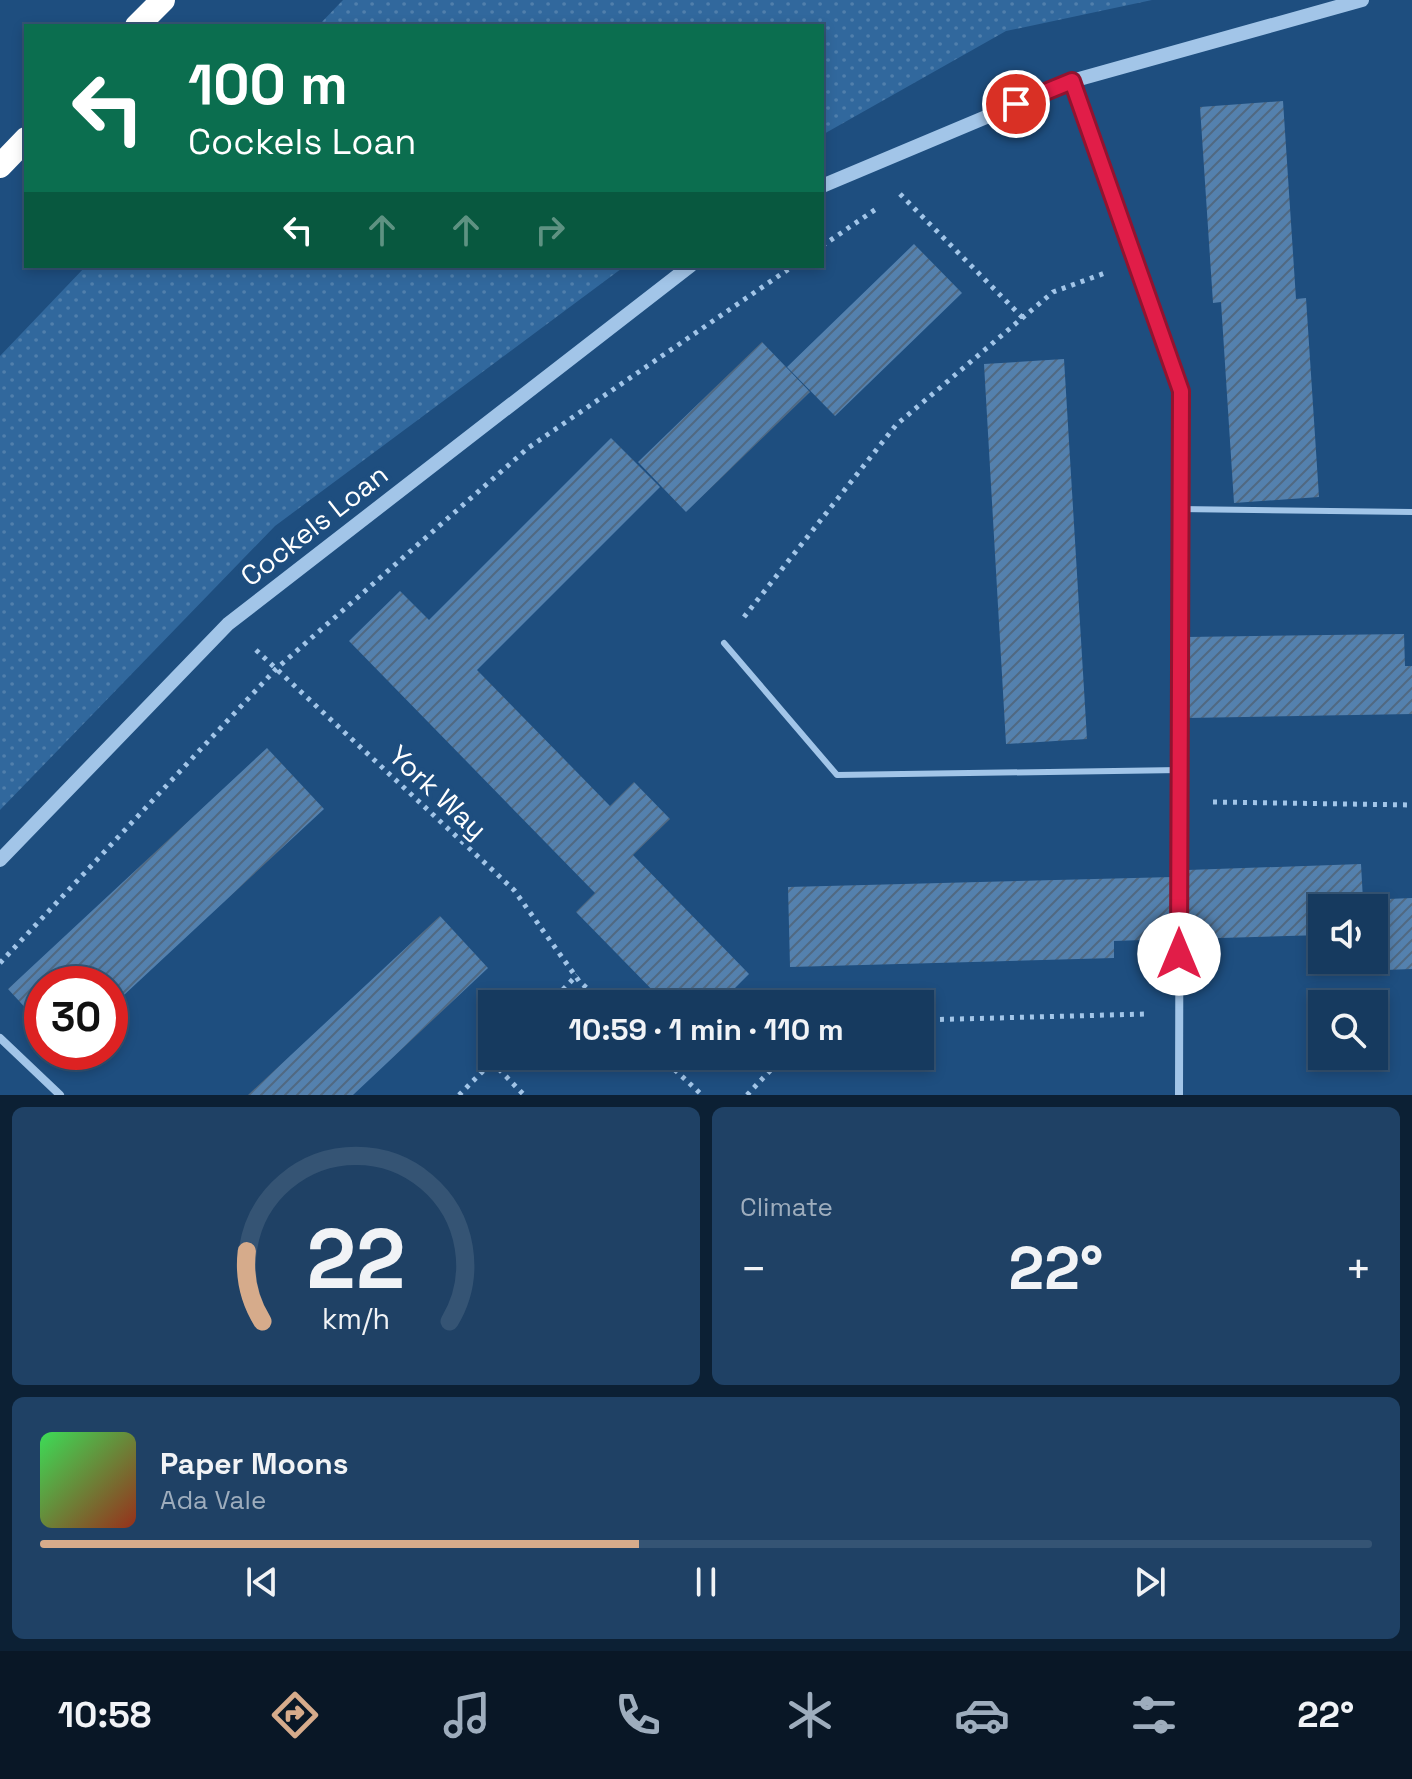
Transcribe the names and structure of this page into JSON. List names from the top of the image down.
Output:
{
  "streets": {
    "street": ["Cockels Loan"],
    "path": ["York Way"]
  },
  "crossings": [
    ["Cockels Loan", "York Way"]
  ],
  "page": {
    "turn": ["100 m", "Cockels Loan"],
    "limit": "30",
    "trip": "10:59 · 1 min · 110 m",
    "tile": "Climate",
    "heat": ["−", "22°", "+"],
    "song": ["Paper Moons", "Ada Vale"],
    "tabs": ["10:58", "22°"],
    "gauge": ["22", "km/h"]
  }
}
